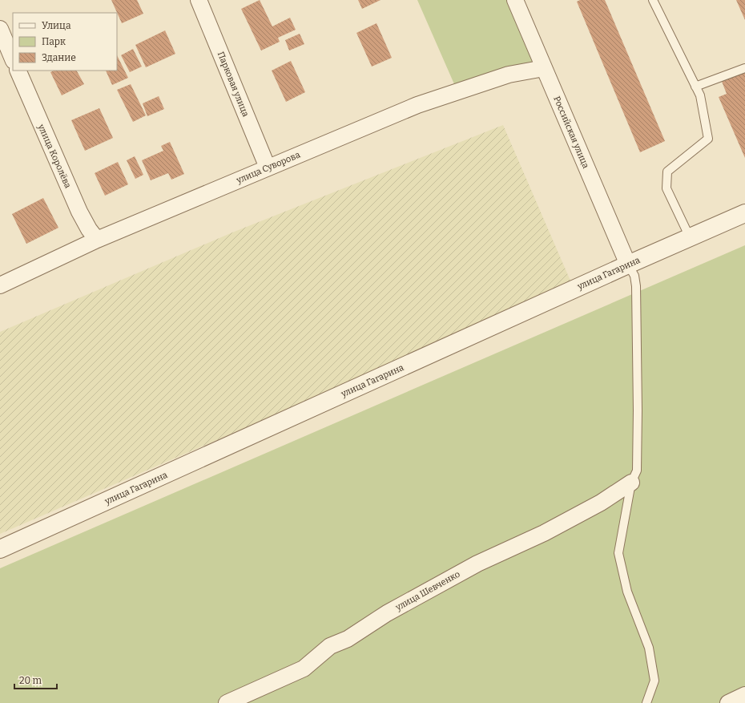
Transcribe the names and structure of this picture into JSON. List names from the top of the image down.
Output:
{
  "streets": {
    "street": [
      "Парковая улица",
      "Российская улица",
      "улица Королёва",
      "улица Суворова",
      "улица Гагарина",
      "улица Шевченко"
    ]
  },
  "crossings": [
    ["Парковая улица", "улица Суворова"],
    ["Российская улица", "улица Суворова"],
    ["Российская улица", "улица Гагарина"],
    ["улица Королёва", "улица Суворова"]
  ],
  "legend": ["Улица", "Парк", "Здание"],
  "scale_bar": "20 m"
}
